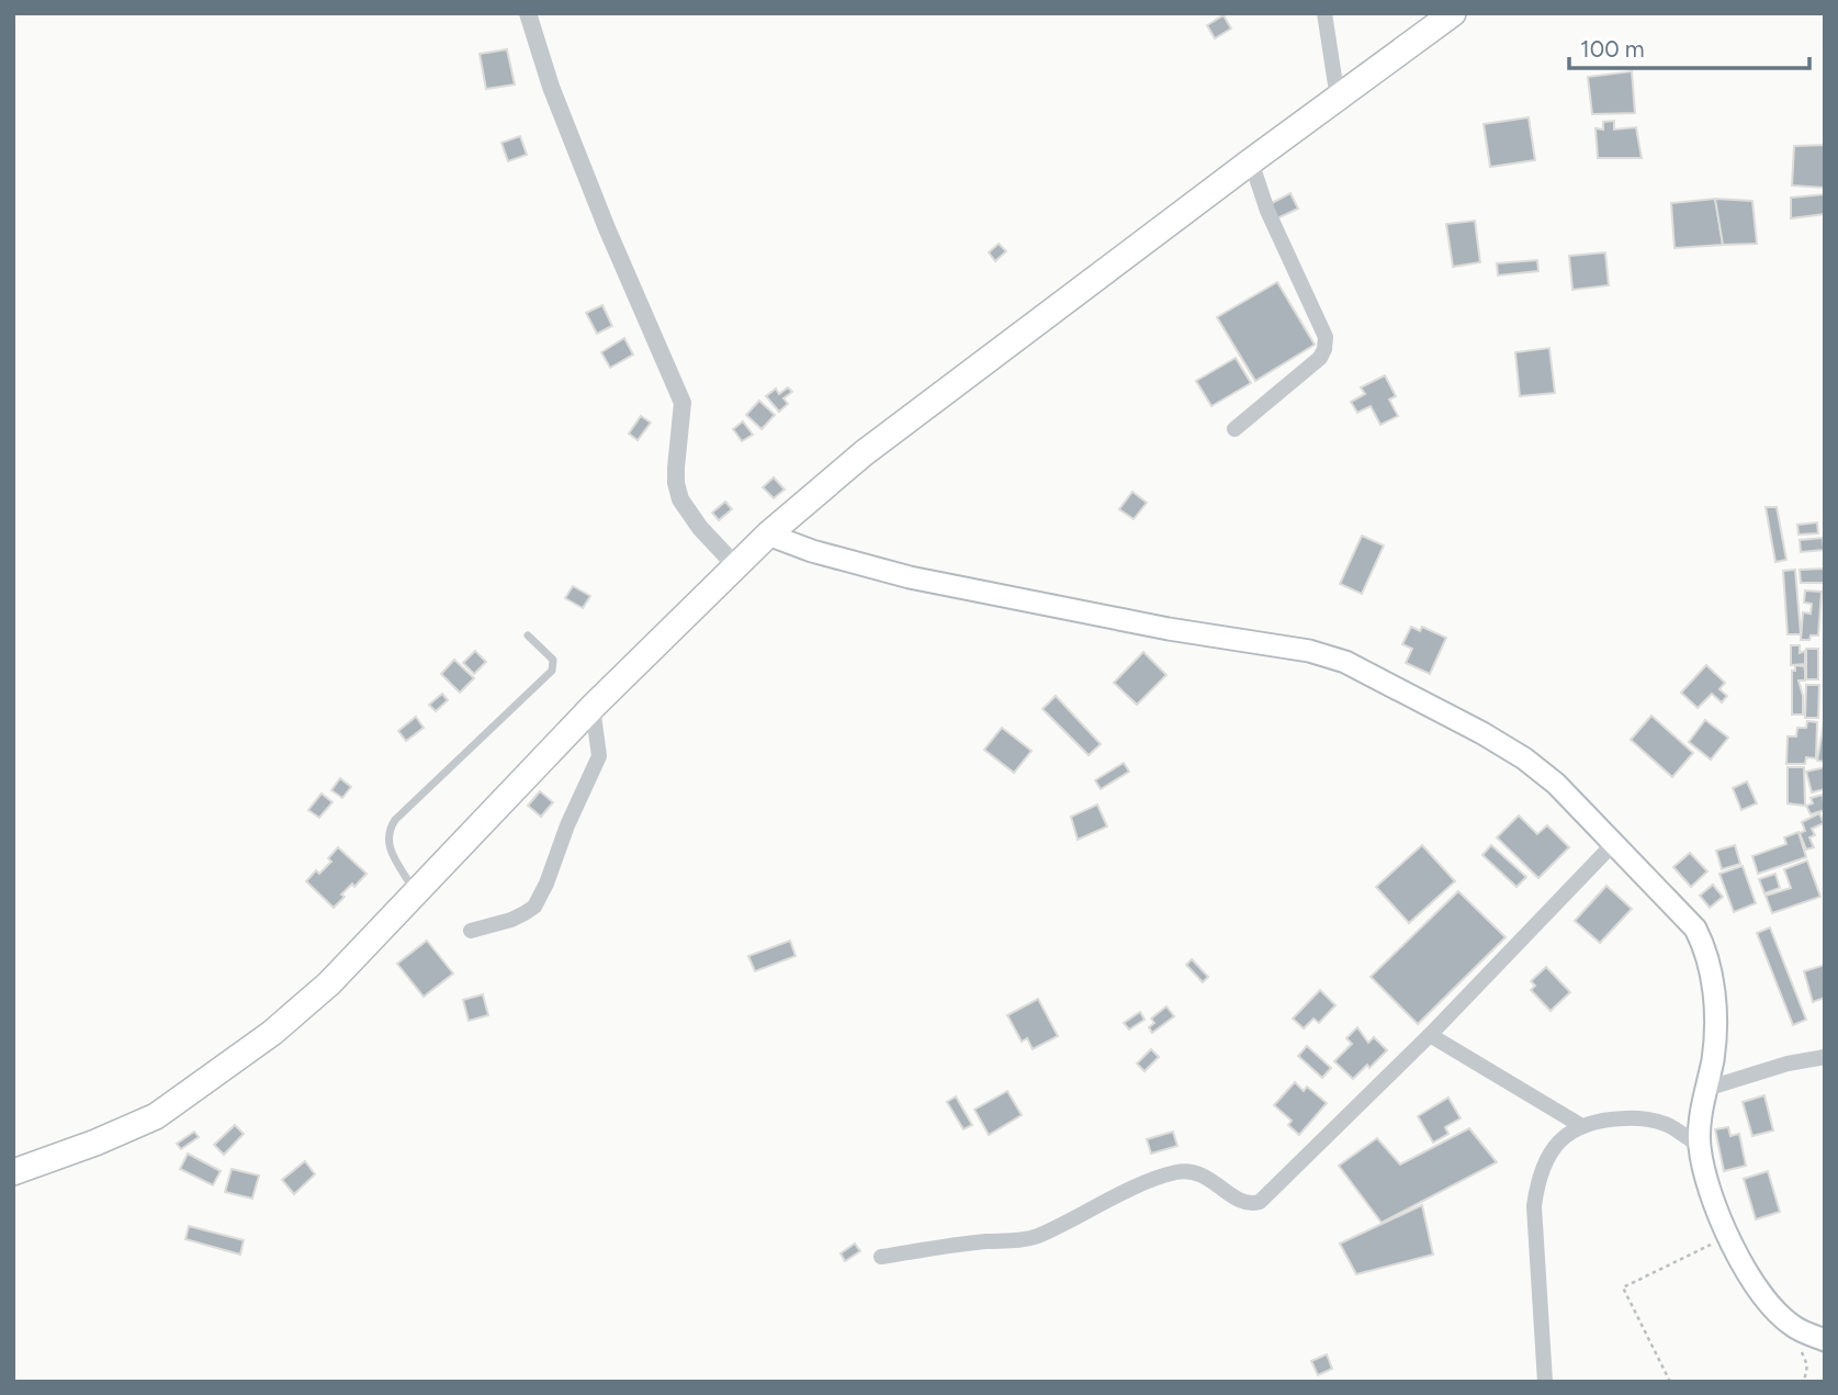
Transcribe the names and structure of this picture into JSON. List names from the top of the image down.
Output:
{
  "scale_bar": "100 m"
}
